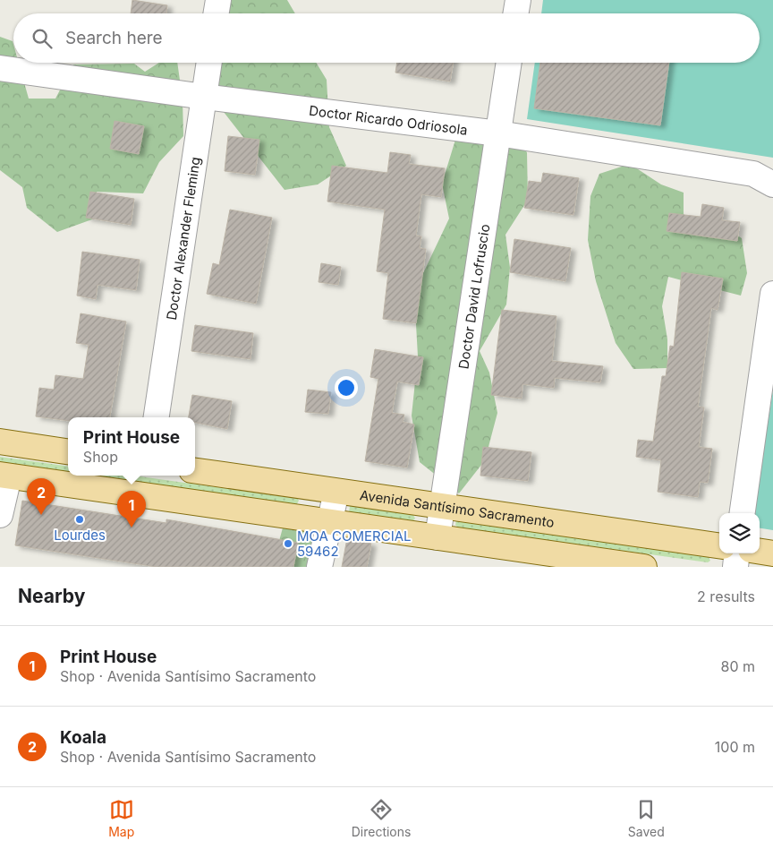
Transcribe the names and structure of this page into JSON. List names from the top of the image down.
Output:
{
  "streets": {
    "main road": ["Avenida Santísimo Sacramento"],
    "street": ["Doctor Ricardo Odriosola", "Doctor Alexander Fleming", "Doctor David Lofruscio"]
  },
  "crossings": [
    ["Doctor Ricardo Odriosola", "Doctor Alexander Fleming"],
    ["Doctor Ricardo Odriosola", "Doctor David Lofruscio"],
    ["Doctor David Lofruscio", "Avenida Santísimo Sacramento"]
  ],
  "places": ["Lourdes", "MOA COMERCIAL 59462"],
  "page": {
    "search": "Search here",
    "popup": ["Print House", "Shop"],
    "pins": ["2", "1"],
    "heading": ["Nearby", "2 results"],
    "list": [
      {
        "mark": "1",
        "name": "Print House",
        "note": "Shop · Avenida Santísimo Sacramento",
        "value": "80 m"
      },
      {
        "mark": "2",
        "name": "Koala",
        "note": "Shop · Avenida Santísimo Sacramento",
        "value": "100 m"
      }
    ],
    "nav": ["Map", "Directions", "Saved"]
  }
}
